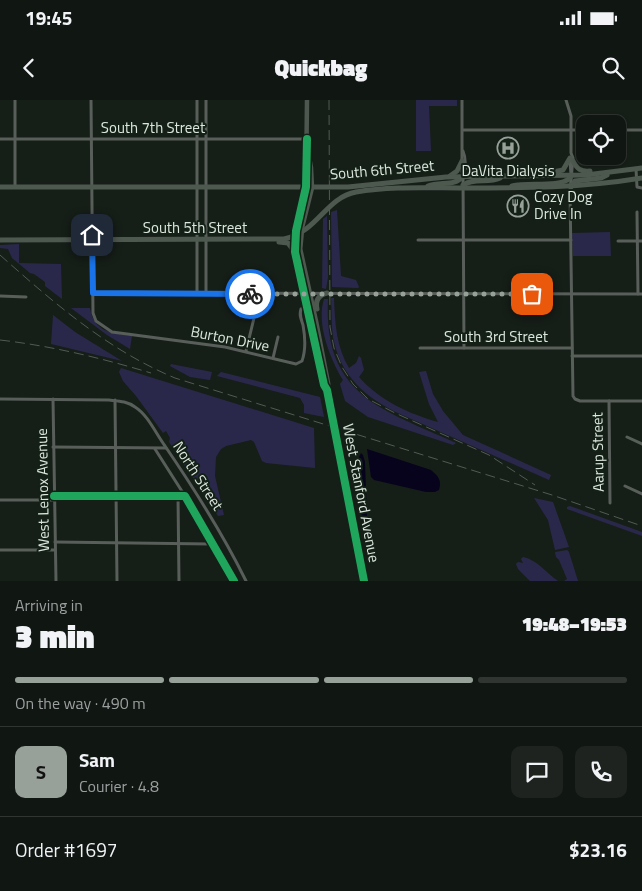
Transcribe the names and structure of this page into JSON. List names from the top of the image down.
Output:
{
  "streets": {
    "main road": ["South 6th Street", "South 5th Street", "West Stanford Avenue"],
    "street": [
      "South 7th Street",
      "South 3rd Street",
      "Burton Drive",
      "Aarup Street",
      "North Street",
      "West Lenox Avenue"
    ]
  },
  "crossings": [
    ["South 6th Street", "South 5th Street"]
  ],
  "places": {
    "hospital": ["DaVita Dialysis"],
    "restaurant": ["Cozy Dog Drive In"]
  },
  "page": {
    "status": "19:45",
    "header": "Quickbag",
    "heading": ["3 min", "Arriving in", "19:48–19:53"],
    "panel": [
      "Sam",
      "Courier · 4.8",
      "Order #1697",
      "$23.16"
    ],
    "bar": "On the way · 490 m",
    "round": "S"
  }
}
